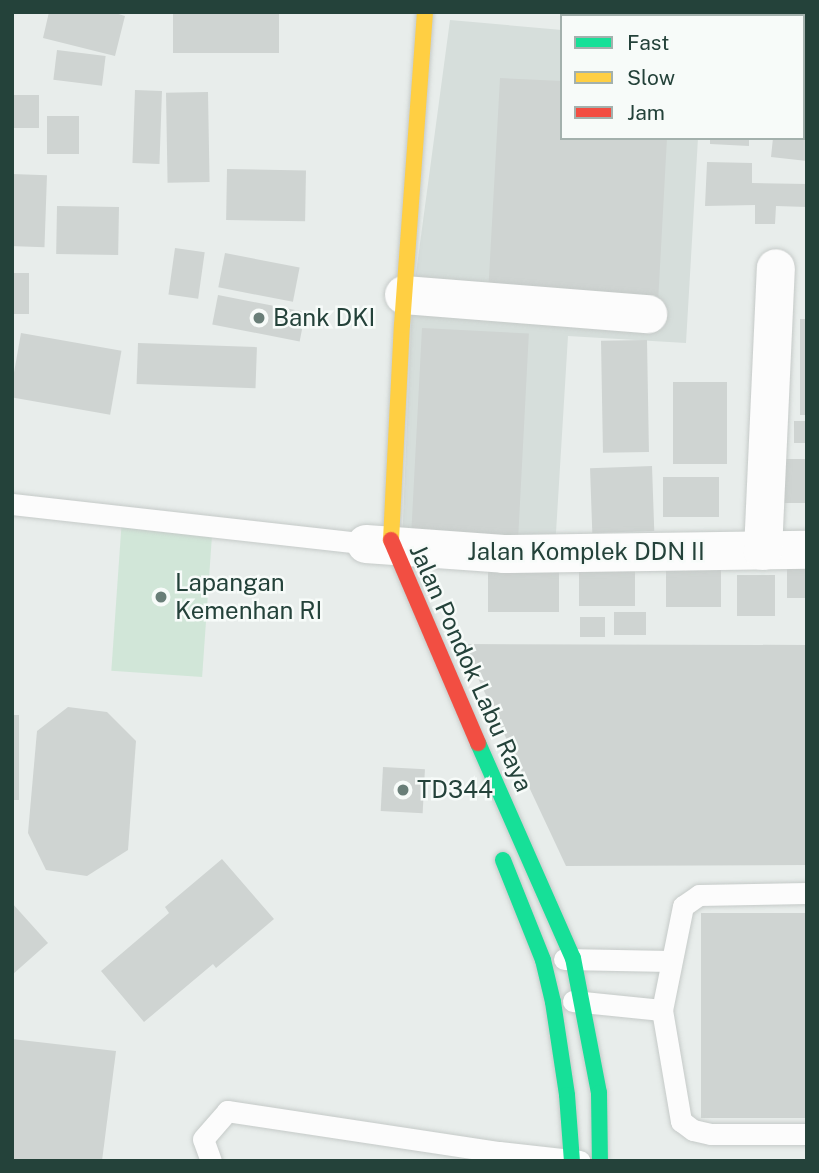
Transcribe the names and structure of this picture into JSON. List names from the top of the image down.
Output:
{
  "streets": {
    "main road": ["Jalan Pondok Labu Raya"],
    "street": ["Jalan Komplek DDN II"]
  },
  "crossings": [
    ["Jalan Komplek DDN II", "Jalan Pondok Labu Raya"]
  ],
  "places": ["Bank DKI", "Lapangan Kemenhan RI", "TD344"],
  "legend": ["Fast", "Slow", "Jam"]
}
